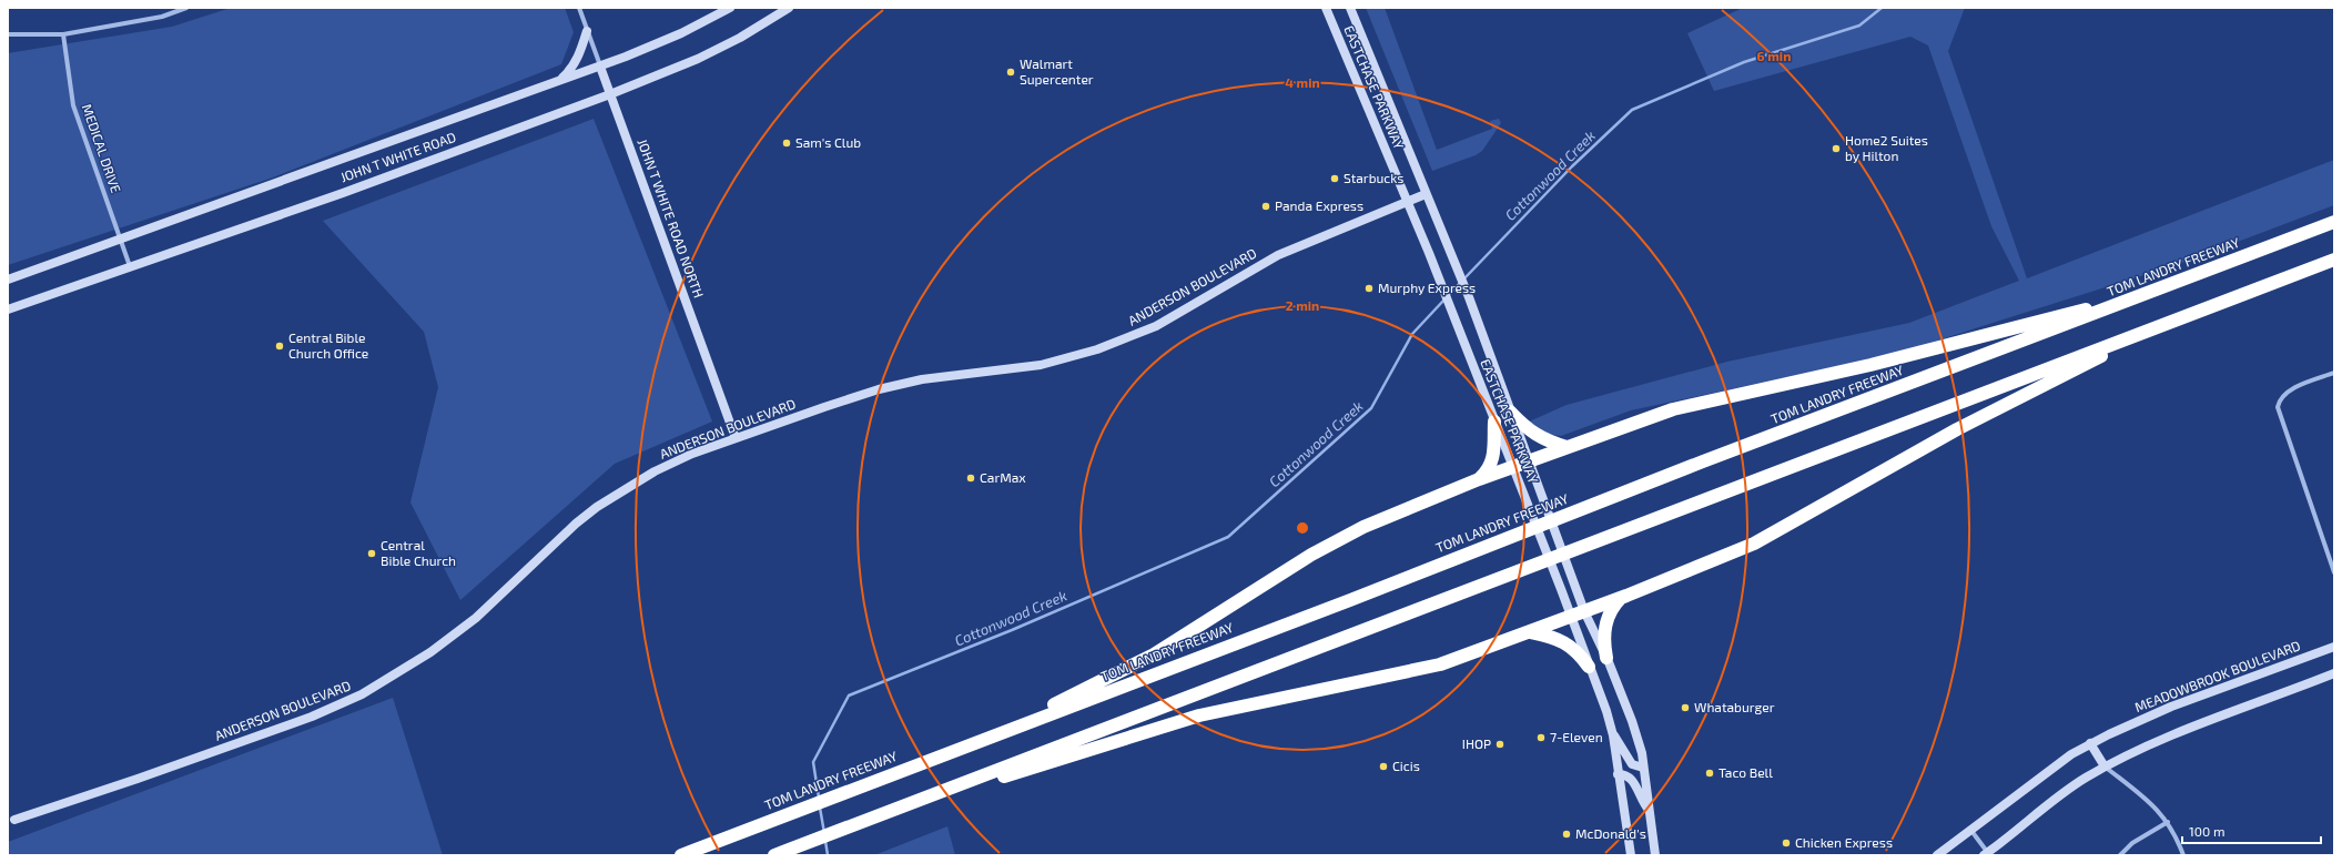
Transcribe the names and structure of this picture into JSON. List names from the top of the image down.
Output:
{
  "streets": {
    "highway": ["TOM LANDRY FREEWAY"],
    "main road": [
      "EASTCHASE PARKWAY",
      "JOHN T WHITE ROAD",
      "JOHN T WHITE ROAD NORTH",
      "ANDERSON BOULEVARD",
      "MEADOWBROOK BOULEVARD"
    ],
    "street": ["MEDICAL DRIVE"]
  },
  "crossings": [
    ["EASTCHASE PARKWAY", "ANDERSON BOULEVARD"],
    ["MEDICAL DRIVE", "JOHN T WHITE ROAD"],
    ["JOHN T WHITE ROAD", "JOHN T WHITE ROAD NORTH"],
    ["JOHN T WHITE ROAD NORTH", "ANDERSON BOULEVARD"]
  ],
  "water": ["Cottonwood Creek"],
  "places": [
    "Walmart Supercenter",
    "Sam's Club",
    "Home2 Suites by Hilton",
    "Starbucks",
    "Panda Express",
    "Murphy Express",
    "Central Bible Church Office",
    "CarMax",
    "Central Bible Church",
    "Whataburger",
    "7-Eleven",
    "IHOP",
    "Cicis",
    "Taco Bell",
    "McDonald's",
    "Chicken Express"
  ],
  "scale_bar": "100 m",
  "rings": ["6 min", "4 min", "2 min"]
}
